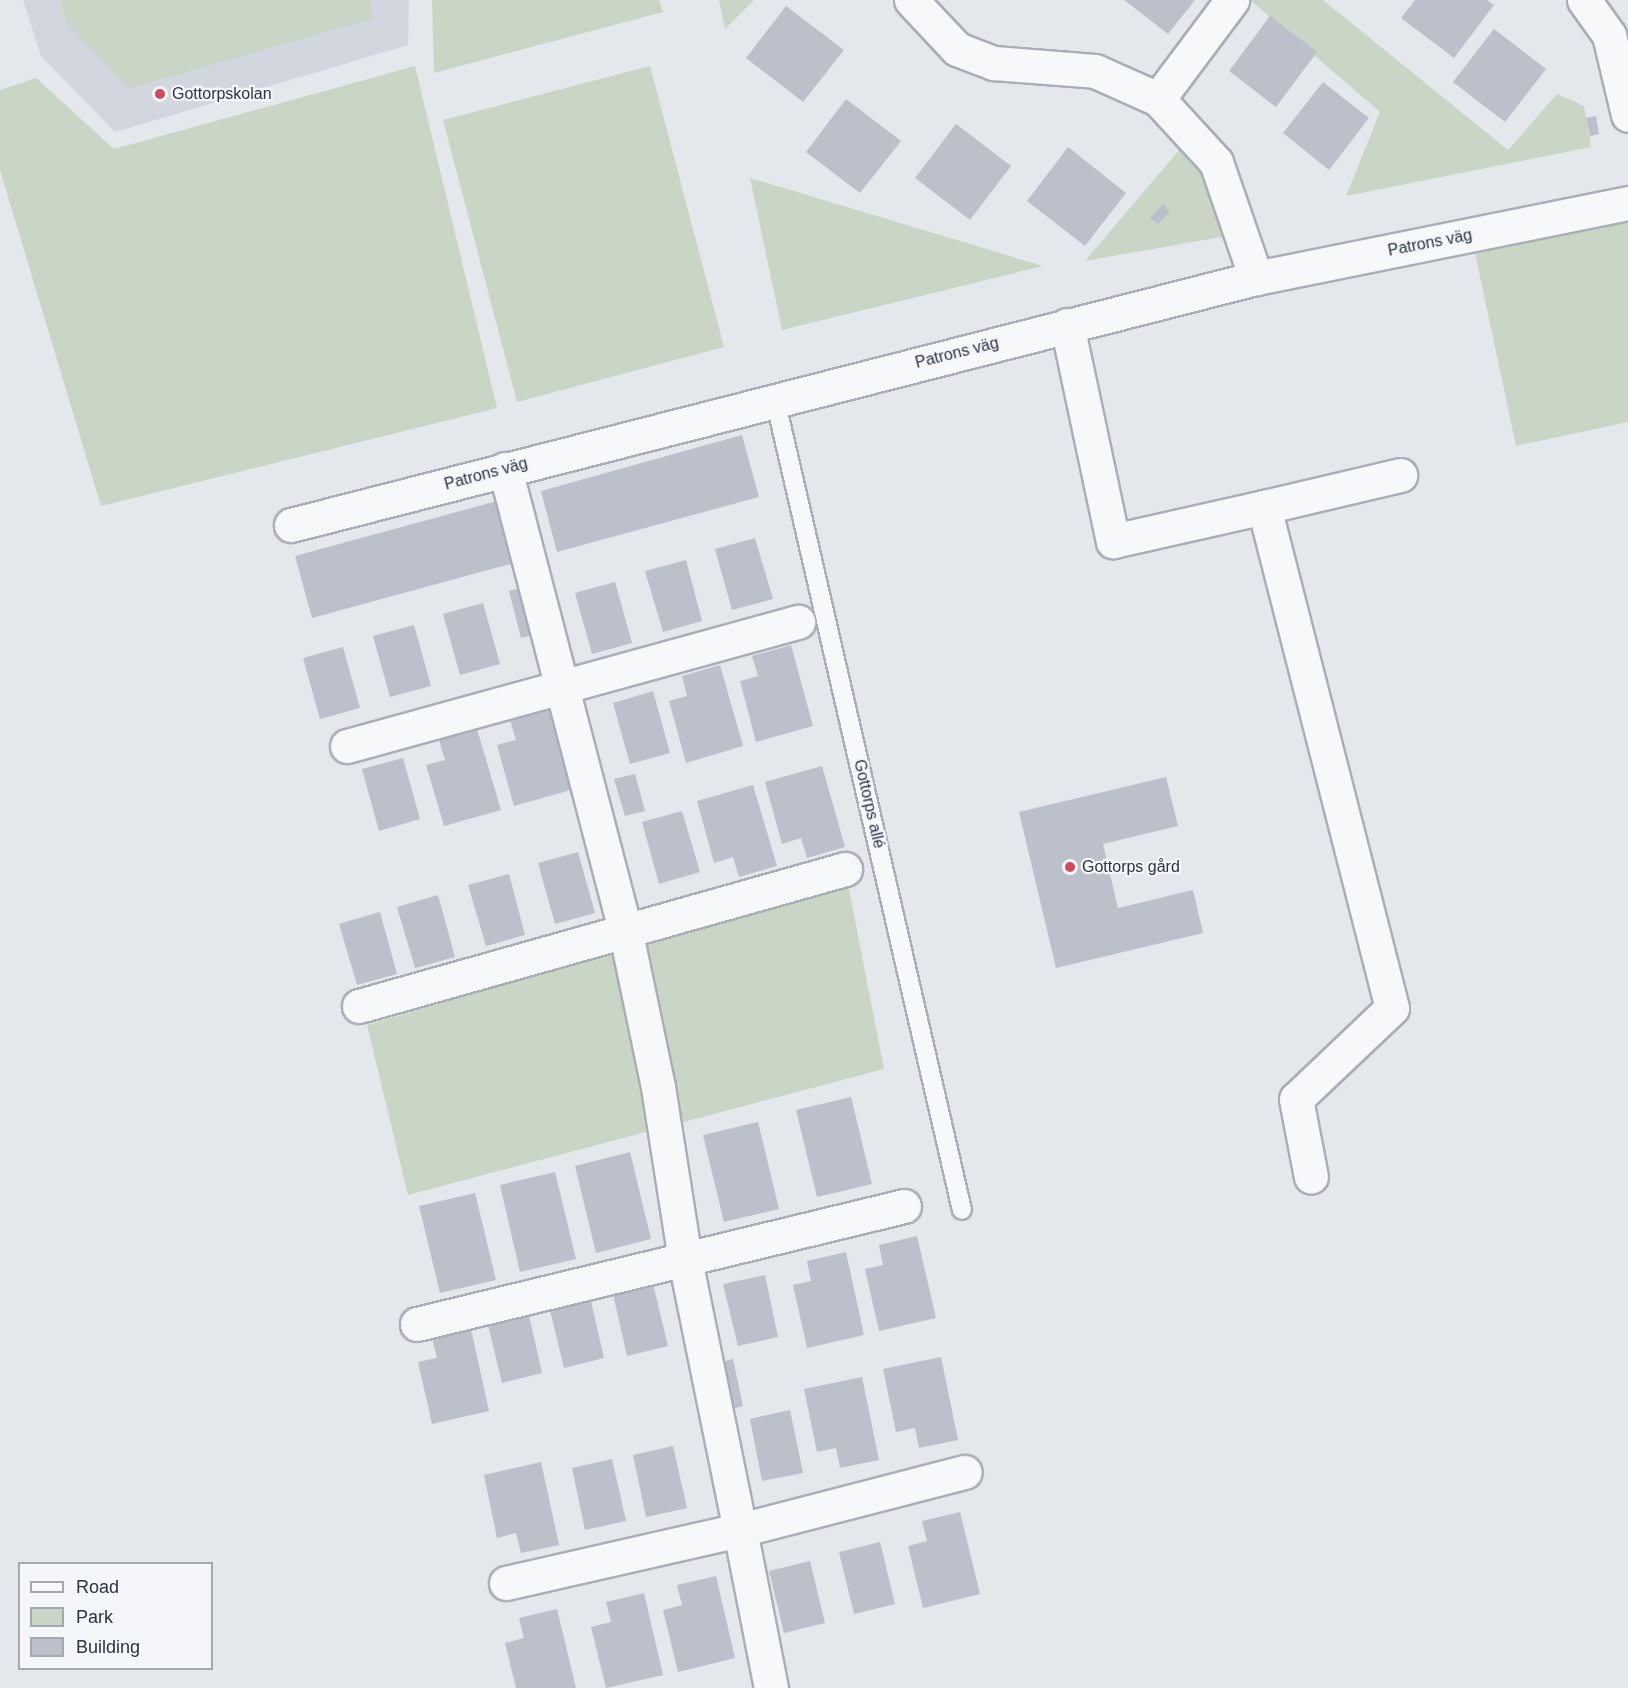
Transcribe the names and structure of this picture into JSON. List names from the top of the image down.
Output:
{
  "streets": {
    "street": ["Patrons väg"],
    "lane": ["Gottorps allé"]
  },
  "crossings": [
    ["Patrons väg", "Gottorps allé"]
  ],
  "places": ["Gottorpskolan", "Gottorps gård"],
  "legend": ["Road", "Park", "Building"]
}
